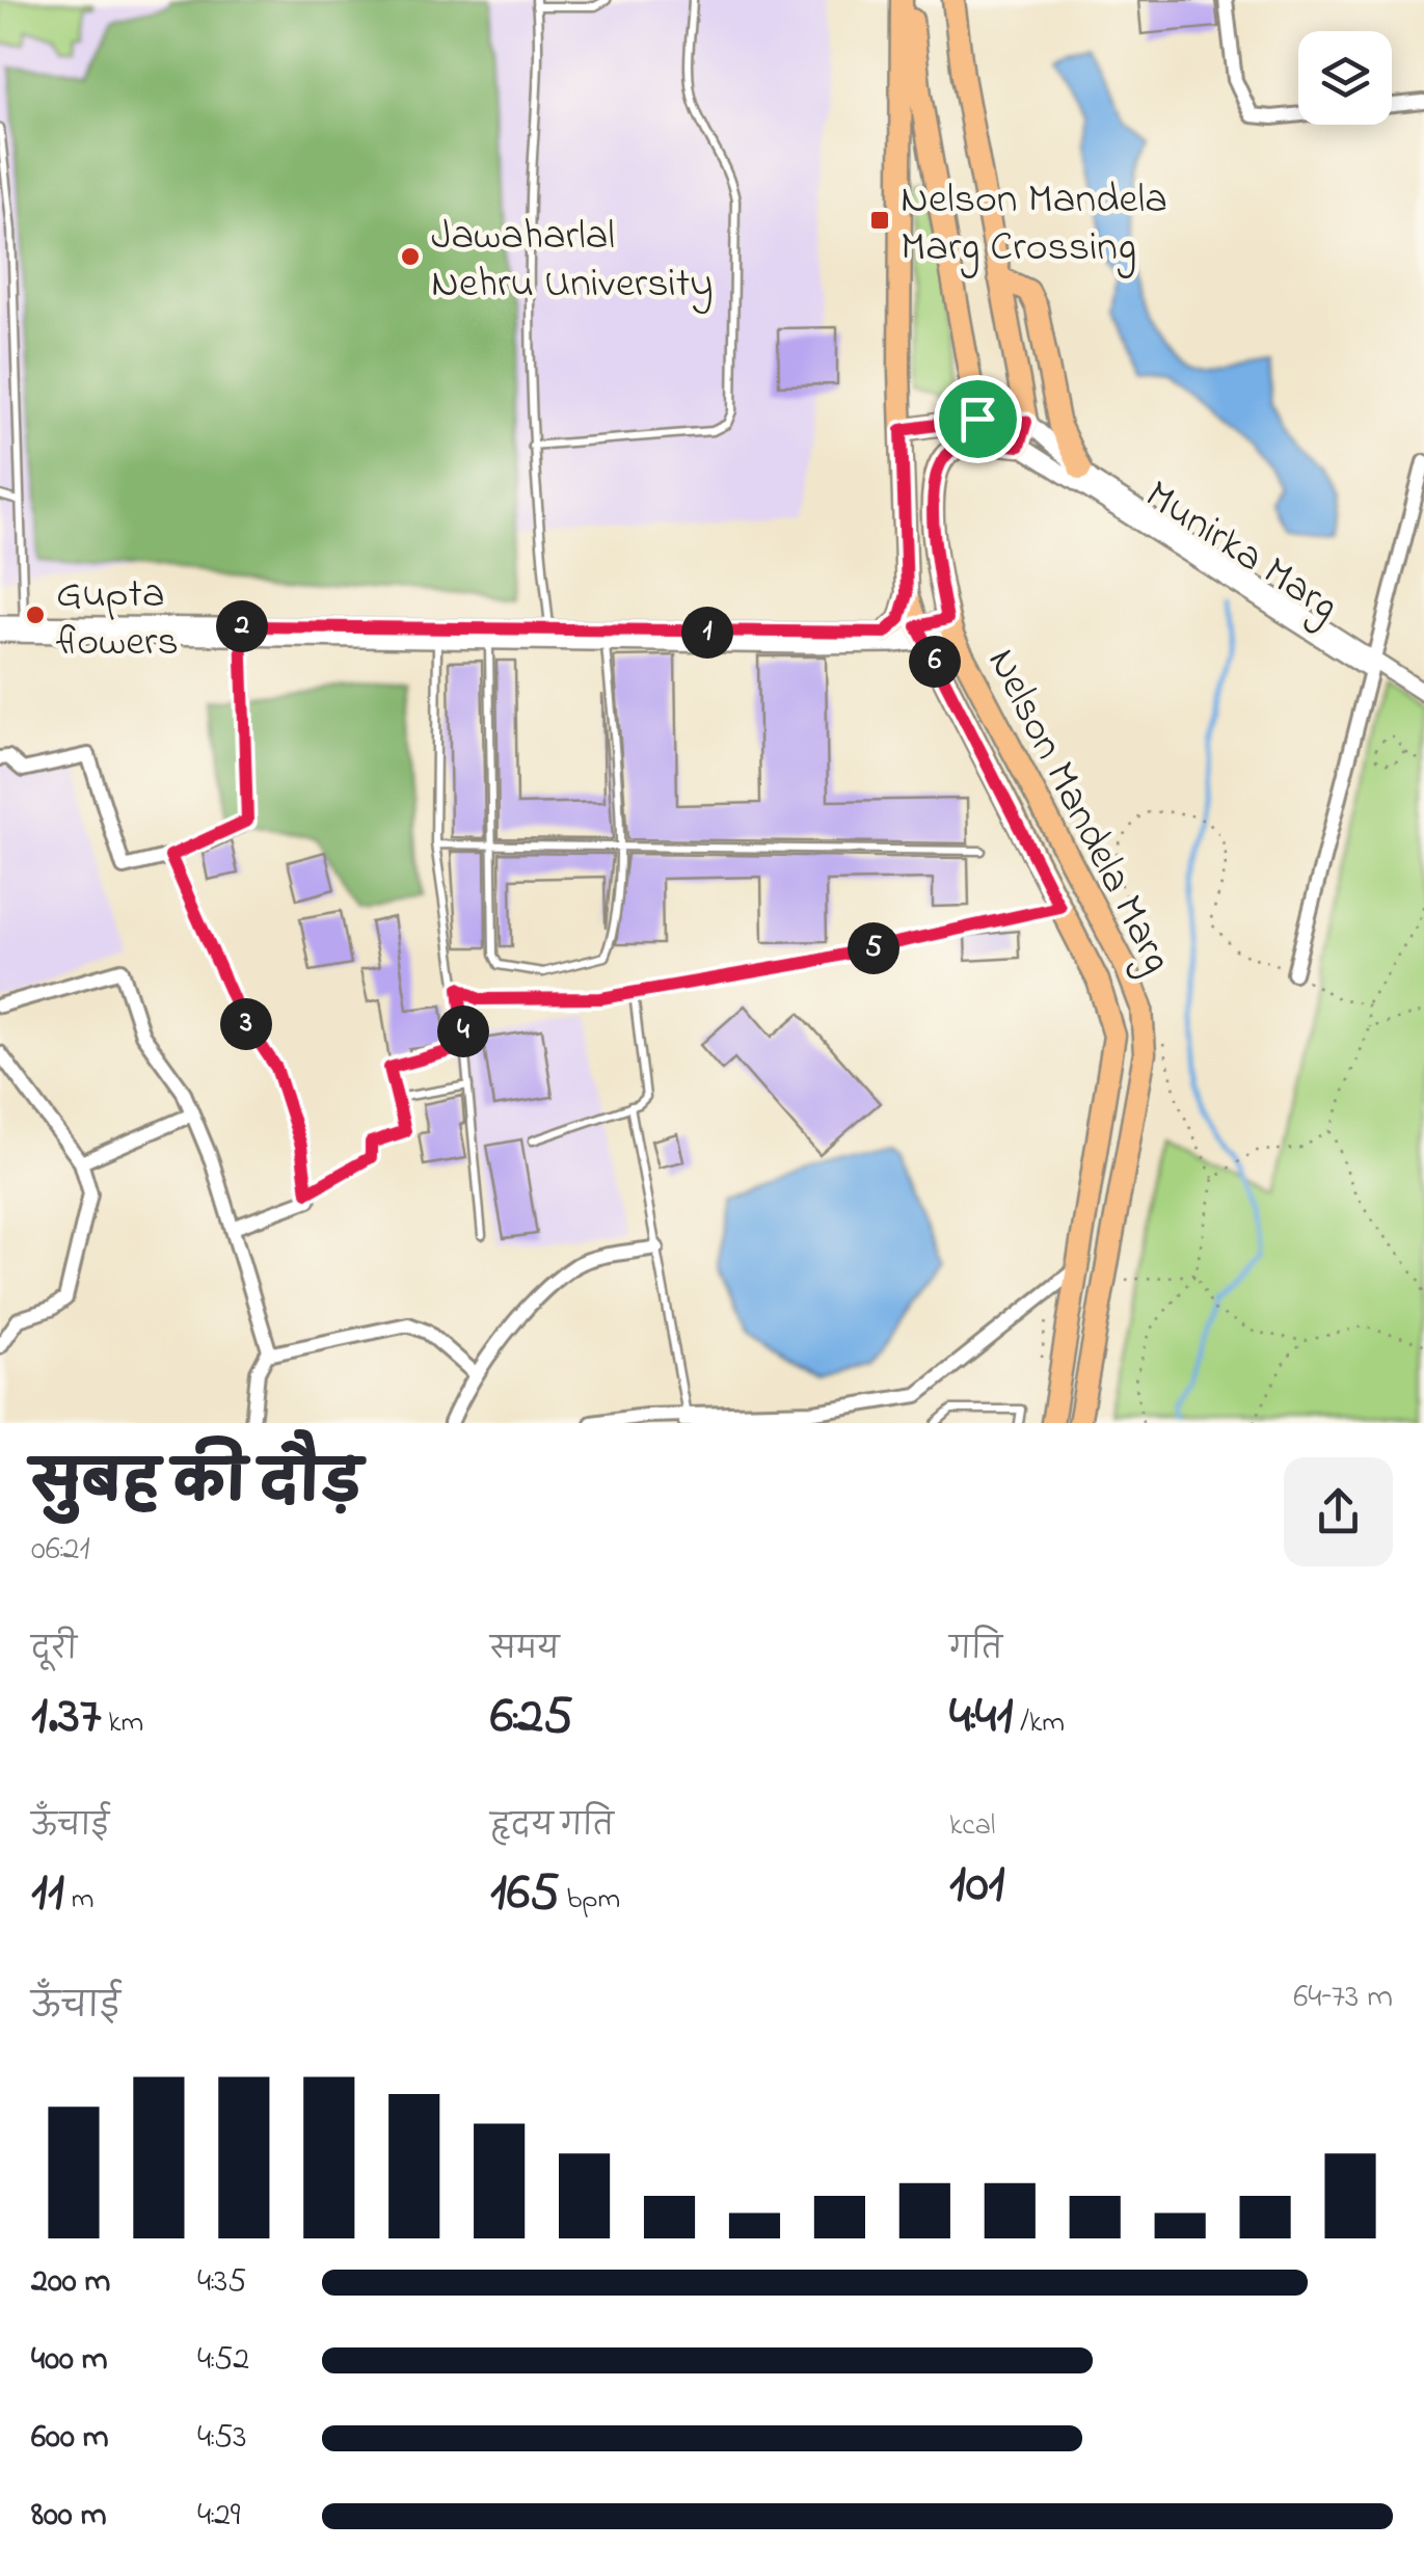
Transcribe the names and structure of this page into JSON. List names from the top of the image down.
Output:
{
  "streets": {
    "main road": ["Nelson Mandela Marg"],
    "street": ["Munirka Marg"]
  },
  "places": {
    "transit": ["Nelson Mandela Marg Crossing"],
    "other": ["Jawaharlal Nehru University", "Gupta flowers"]
  },
  "page": {
    "pins": [
      "2",
      "1",
      "6",
      "5",
      "3",
      "4"
    ],
    "heading": ["सुबह की दौड़", "06:21"],
    "stats": [
      ["दूरी", "1.37 km"],
      ["समय", "6:25"],
      ["गति", "4:41 /km"],
      ["ऊँचाई", "11 m"],
      ["हृदय गति", "165 bpm"],
      ["kcal", "101"]
    ],
    "chart": ["ऊँचाई", "64–73 m"],
    "list": [
      {
        "name": "200 m",
        "note": "4:35"
      },
      {
        "name": "400 m",
        "note": "4:52"
      },
      {
        "name": "600 m",
        "note": "4:53"
      },
      {
        "name": "800 m",
        "note": "4:29"
      }
    ]
  }
}
